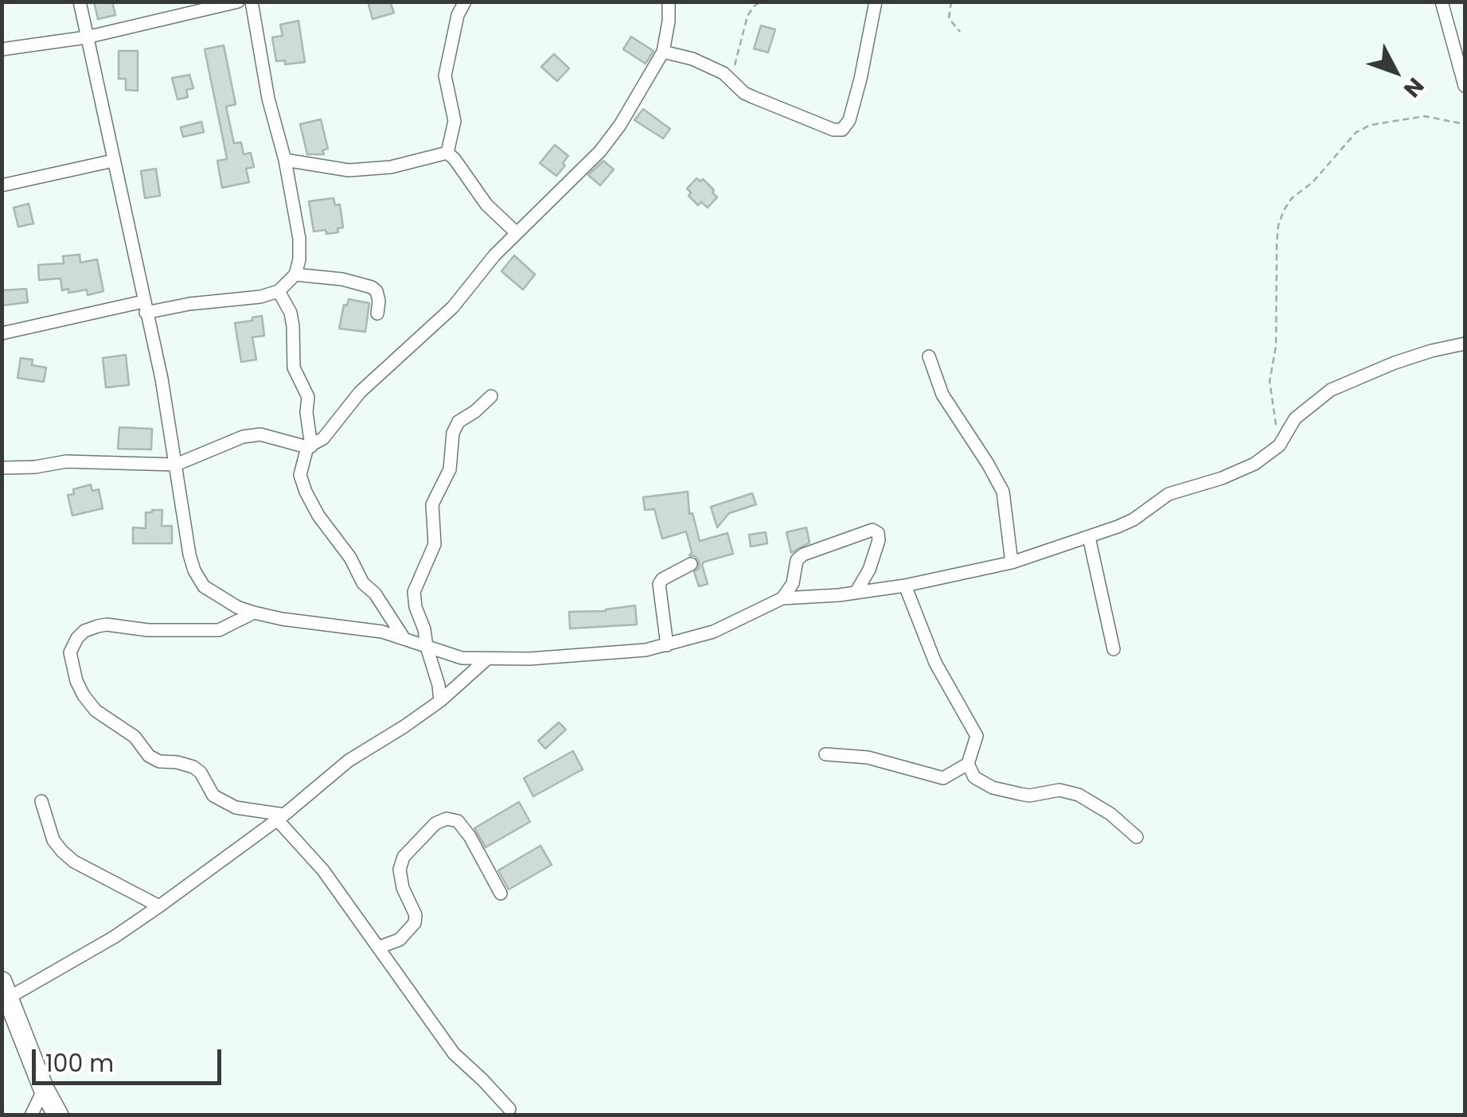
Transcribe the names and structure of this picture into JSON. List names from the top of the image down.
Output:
{
  "scale_bar": "100 m",
  "north": "bottom right"
}
